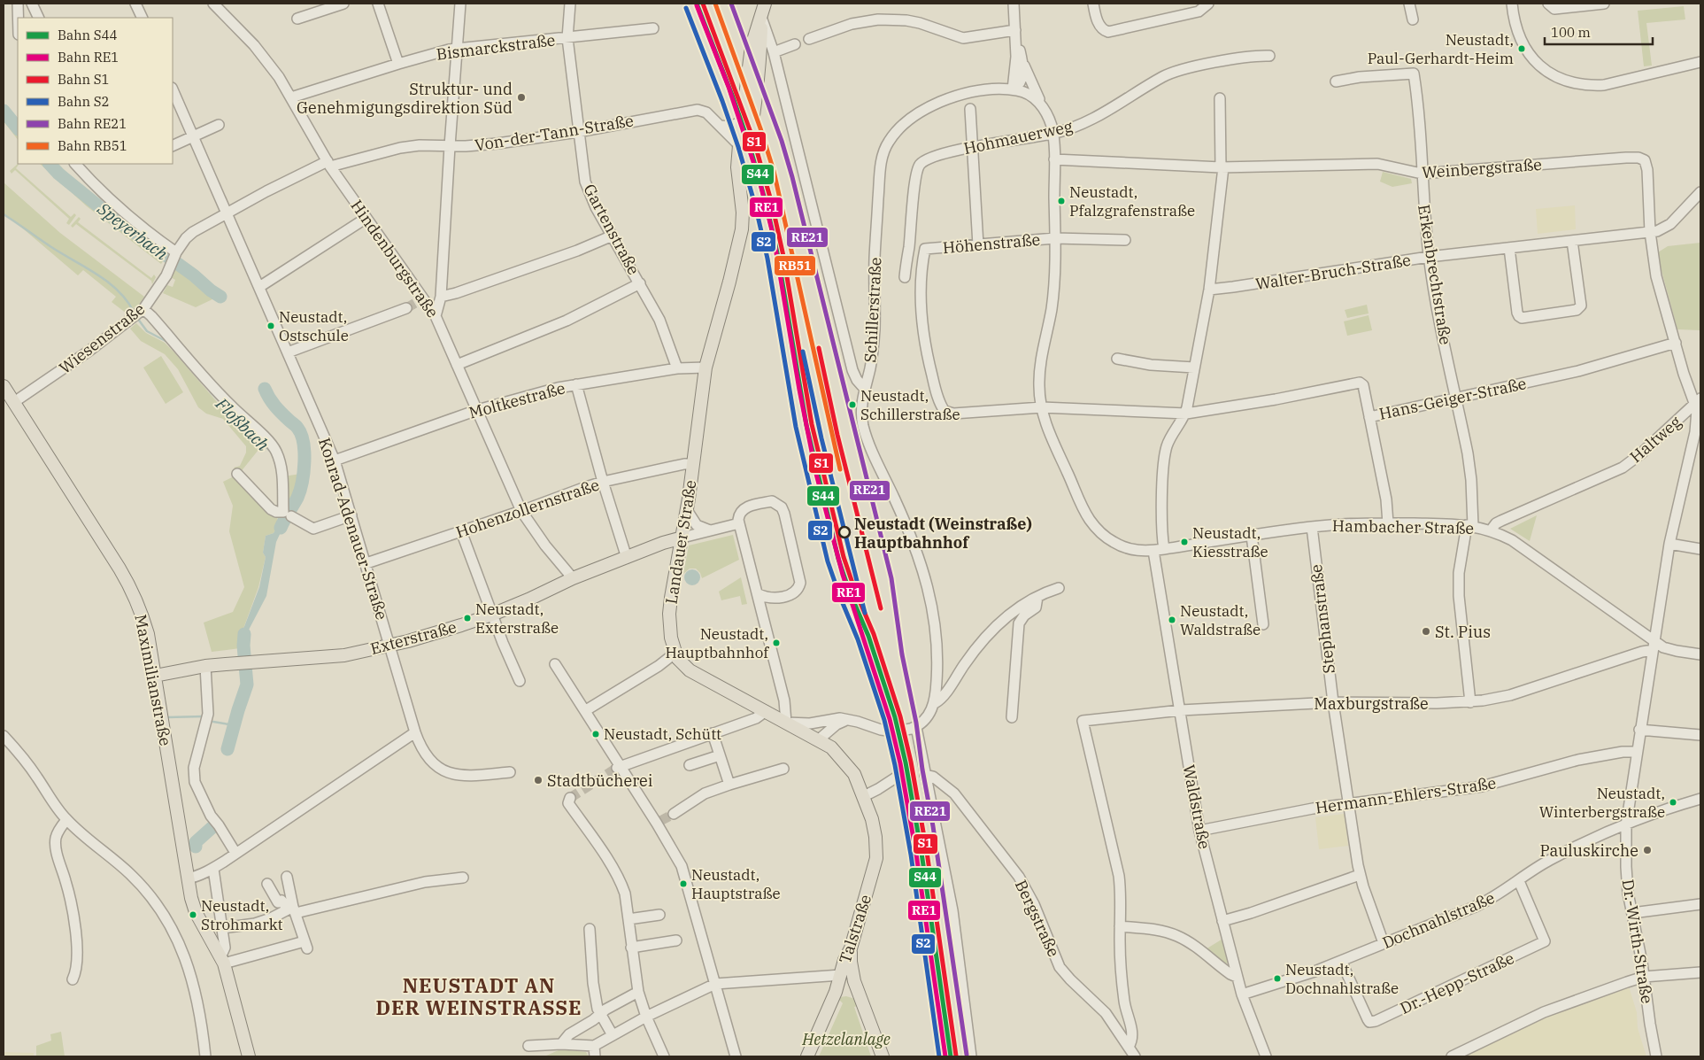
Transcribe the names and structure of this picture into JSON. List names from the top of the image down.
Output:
{
  "streets": {
    "main road": [
      "Landauer Straße",
      "Exterstraße",
      "Maximilianstraße",
      "Talstraße"
    ],
    "street": [
      "Bismarckstraße",
      "Von-der-Tann-Straße",
      "Hohmauerweg",
      "Weinbergstraße",
      "Gartenstraße",
      "Höhenstraße",
      "Hindenburgstraße",
      "Walter-Bruch-Straße",
      "Erkenbrechtstraße",
      "Schillerstraße",
      "Wiesenstraße",
      "Hans-Geiger-Straße",
      "Moltkestraße",
      "Haltweg",
      "Hohenzollernstraße",
      "Hambacher Straße",
      "Konrad-Adenauer-Straße",
      "Stephanstraße",
      "Maxburgstraße",
      "Hermann-Ehlers-Straße",
      "Waldstraße",
      "Bergstraße",
      "Dochnahlstraße",
      "Dr.-Wirth-Straße",
      "Dr.-Hepp-Straße"
    ]
  },
  "crossings": [
    ["Bismarckstraße", "Gartenstraße"],
    ["Bismarckstraße", "Hindenburgstraße"],
    ["Von-der-Tann-Straße", "Gartenstraße"],
    ["Von-der-Tann-Straße", "Hindenburgstraße"],
    ["Von-der-Tann-Straße", "Wiesenstraße"],
    ["Von-der-Tann-Straße", "Landauer Straße"],
    ["Hohmauerweg", "Schillerstraße"],
    ["Weinbergstraße", "Walter-Bruch-Straße"],
    ["Weinbergstraße", "Erkenbrechtstraße"],
    ["Weinbergstraße", "Schillerstraße"],
    ["Weinbergstraße", "Haltweg"],
    ["Gartenstraße", "Moltkestraße"],
    ["Höhenstraße", "Schillerstraße"],
    ["Höhenstraße", "Hans-Geiger-Straße"],
    ["Höhenstraße", "Hambacher Straße"],
    ["Hindenburgstraße", "Wiesenstraße"],
    ["Hindenburgstraße", "Moltkestraße"],
    ["Hindenburgstraße", "Hohenzollernstraße"],
    ["Hindenburgstraße", "Exterstraße"],
    ["Walter-Bruch-Straße", "Erkenbrechtstraße"],
    ["Walter-Bruch-Straße", "Haltweg"],
    ["Erkenbrechtstraße", "Hans-Geiger-Straße"],
    ["Erkenbrechtstraße", "Hambacher Straße"],
    ["Erkenbrechtstraße", "Maxburgstraße"],
    ["Schillerstraße", "Hans-Geiger-Straße"],
    ["Schillerstraße", "Hambacher Straße"],
    ["Wiesenstraße", "Konrad-Adenauer-Straße"],
    ["Wiesenstraße", "Maximilianstraße"],
    ["Hans-Geiger-Straße", "Haltweg"],
    ["Hans-Geiger-Straße", "Hambacher Straße"],
    ["Moltkestraße", "Konrad-Adenauer-Straße"],
    ["Moltkestraße", "Landauer Straße"],
    ["Haltweg", "Hambacher Straße"],
    ["Haltweg", "Dr.-Wirth-Straße"],
    ["Hohenzollernstraße", "Konrad-Adenauer-Straße"],
    ["Hohenzollernstraße", "Landauer Straße"],
    ["Hambacher Straße", "Stephanstraße"],
    ["Hambacher Straße", "Maxburgstraße"],
    ["Hambacher Straße", "Waldstraße"],
    ["Hambacher Straße", "Dr.-Wirth-Straße"],
    ["Konrad-Adenauer-Straße", "Exterstraße"],
    ["Landauer Straße", "Exterstraße"],
    ["Landauer Straße", "Talstraße"],
    ["Stephanstraße", "Maxburgstraße"],
    ["Stephanstraße", "Hermann-Ehlers-Straße"],
    ["Stephanstraße", "Dochnahlstraße"],
    ["Exterstraße", "Maximilianstraße"],
    ["Maxburgstraße", "Waldstraße"],
    ["Maxburgstraße", "Dr.-Wirth-Straße"],
    ["Hermann-Ehlers-Straße", "Waldstraße"],
    ["Hermann-Ehlers-Straße", "Dr.-Wirth-Straße"],
    ["Waldstraße", "Dochnahlstraße"],
    ["Dochnahlstraße", "Dr.-Wirth-Straße"],
    ["Dochnahlstraße", "Dr.-Hepp-Straße"]
  ],
  "districts": ["NEUSTADT AN DER WEINSTRASSE"],
  "water": ["Speyerbach", "Floßbach"],
  "parks": ["Hetzelanlage"],
  "places": [
    "Neustadt, Paul-Gerhardt-Heim",
    "Struktur- und Genehmigungsdirektion Süd",
    "Neustadt, Pfalzgrafenstraße",
    "Neustadt, Ostschule",
    "Neustadt, Schillerstraße",
    "Neustadt (Weinstraße) Hauptbahnhof",
    "Neustadt, Kiesstraße",
    "Neustadt, Exterstraße",
    "Neustadt, Waldstraße",
    "St. Pius",
    "Neustadt, Hauptbahnhof",
    "Neustadt, Schütt",
    "Stadtbücherei",
    "Neustadt, Winterbergstraße",
    "Pauluskirche",
    "Neustadt, Hauptstraße",
    "Neustadt, Strohmarkt",
    "Neustadt, Dochnahlstraße"
  ],
  "lines": [
    "rail line S44",
    "rail line S1",
    "rail line RE21",
    "rail line RB51",
    "rail line RE1",
    "rail line S2"
  ],
  "legend": [
    "Bahn S44",
    "Bahn RE1",
    "Bahn S1",
    "Bahn S2",
    "Bahn RE21",
    "Bahn RB51"
  ],
  "scale_bar": "100 m"
}
